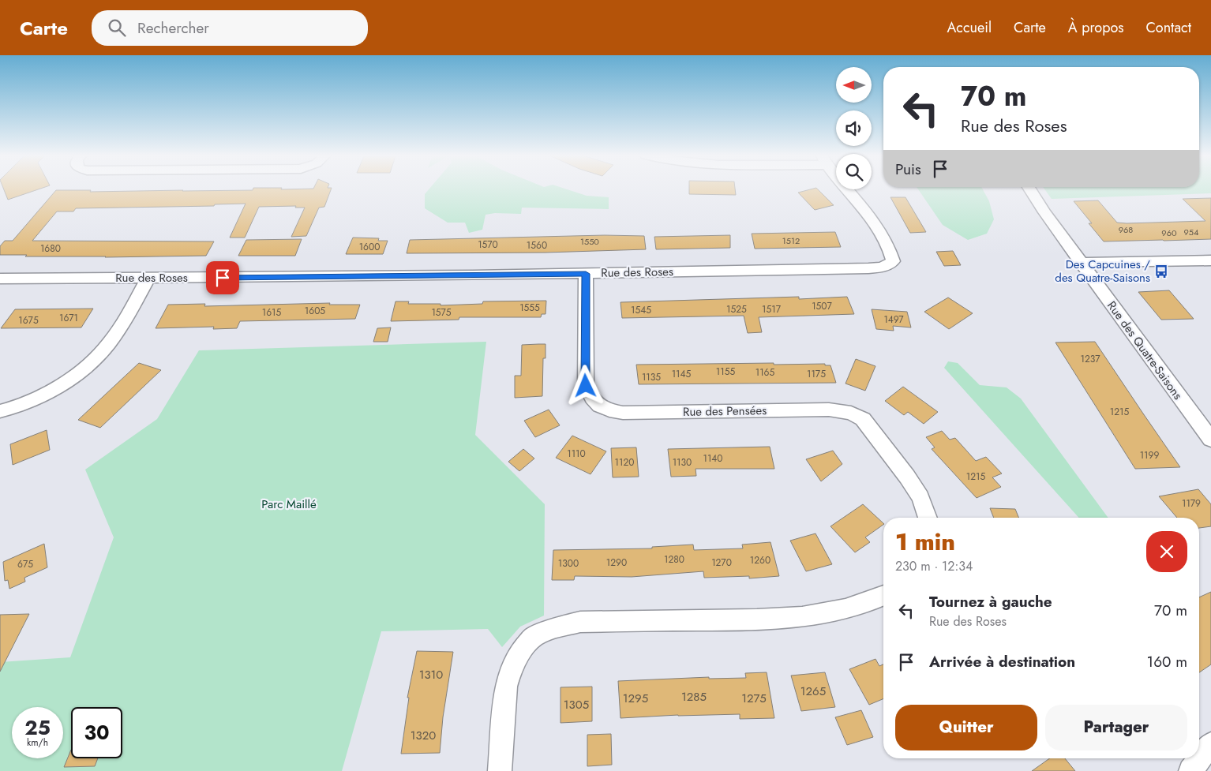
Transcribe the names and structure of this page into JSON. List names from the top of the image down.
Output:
{
  "streets": {
    "street": ["Rue des Roses", "Rue des Quatre-Saisons", "Rue des Pensées"]
  },
  "crossings": [
    ["Rue des Roses", "Rue des Pensées"]
  ],
  "parks": ["Parc Maillé"],
  "places": {
    "bus stop": ["Des Capcuines / des Quatre-Saisons"]
  },
  "house_numbers": [
    "968",
    "954",
    "960",
    "1512",
    "1550",
    "1570",
    "1560",
    "1600",
    "1680",
    "1507",
    "1555",
    "1525",
    "1517",
    "1545",
    "1605",
    "1615",
    "1575",
    "1671",
    "1497",
    "1675",
    "1237",
    "1155",
    "1165",
    "1145",
    "1175",
    "1135",
    "1215",
    "1110",
    "1199",
    "1140",
    "1120",
    "1130",
    "1215",
    "1179",
    "1280",
    "1260",
    "1290",
    "1270",
    "1300",
    "675",
    "1310",
    "1265",
    "1285",
    "1295",
    "1275",
    "1305",
    "1320"
  ],
  "north": "left",
  "page": {
    "header": "Carte",
    "search": "Rechercher",
    "nav": [
      "Accueil",
      "Carte",
      "À propos",
      "Contact"
    ],
    "turn": ["70 m", "Rue des Roses"],
    "then": "Puis",
    "heading": ["1 min", "230 m · 12:34"],
    "list": [
      {
        "name": "Tournez à gauche",
        "note": "Rue des Roses",
        "value": "70 m"
      },
      {
        "name": "Arrivée à destination",
        "value": "160 m"
      }
    ],
    "buttons": ["Quitter", "Partager"],
    "speed": "25 km/h",
    "limit": "30"
  }
}
